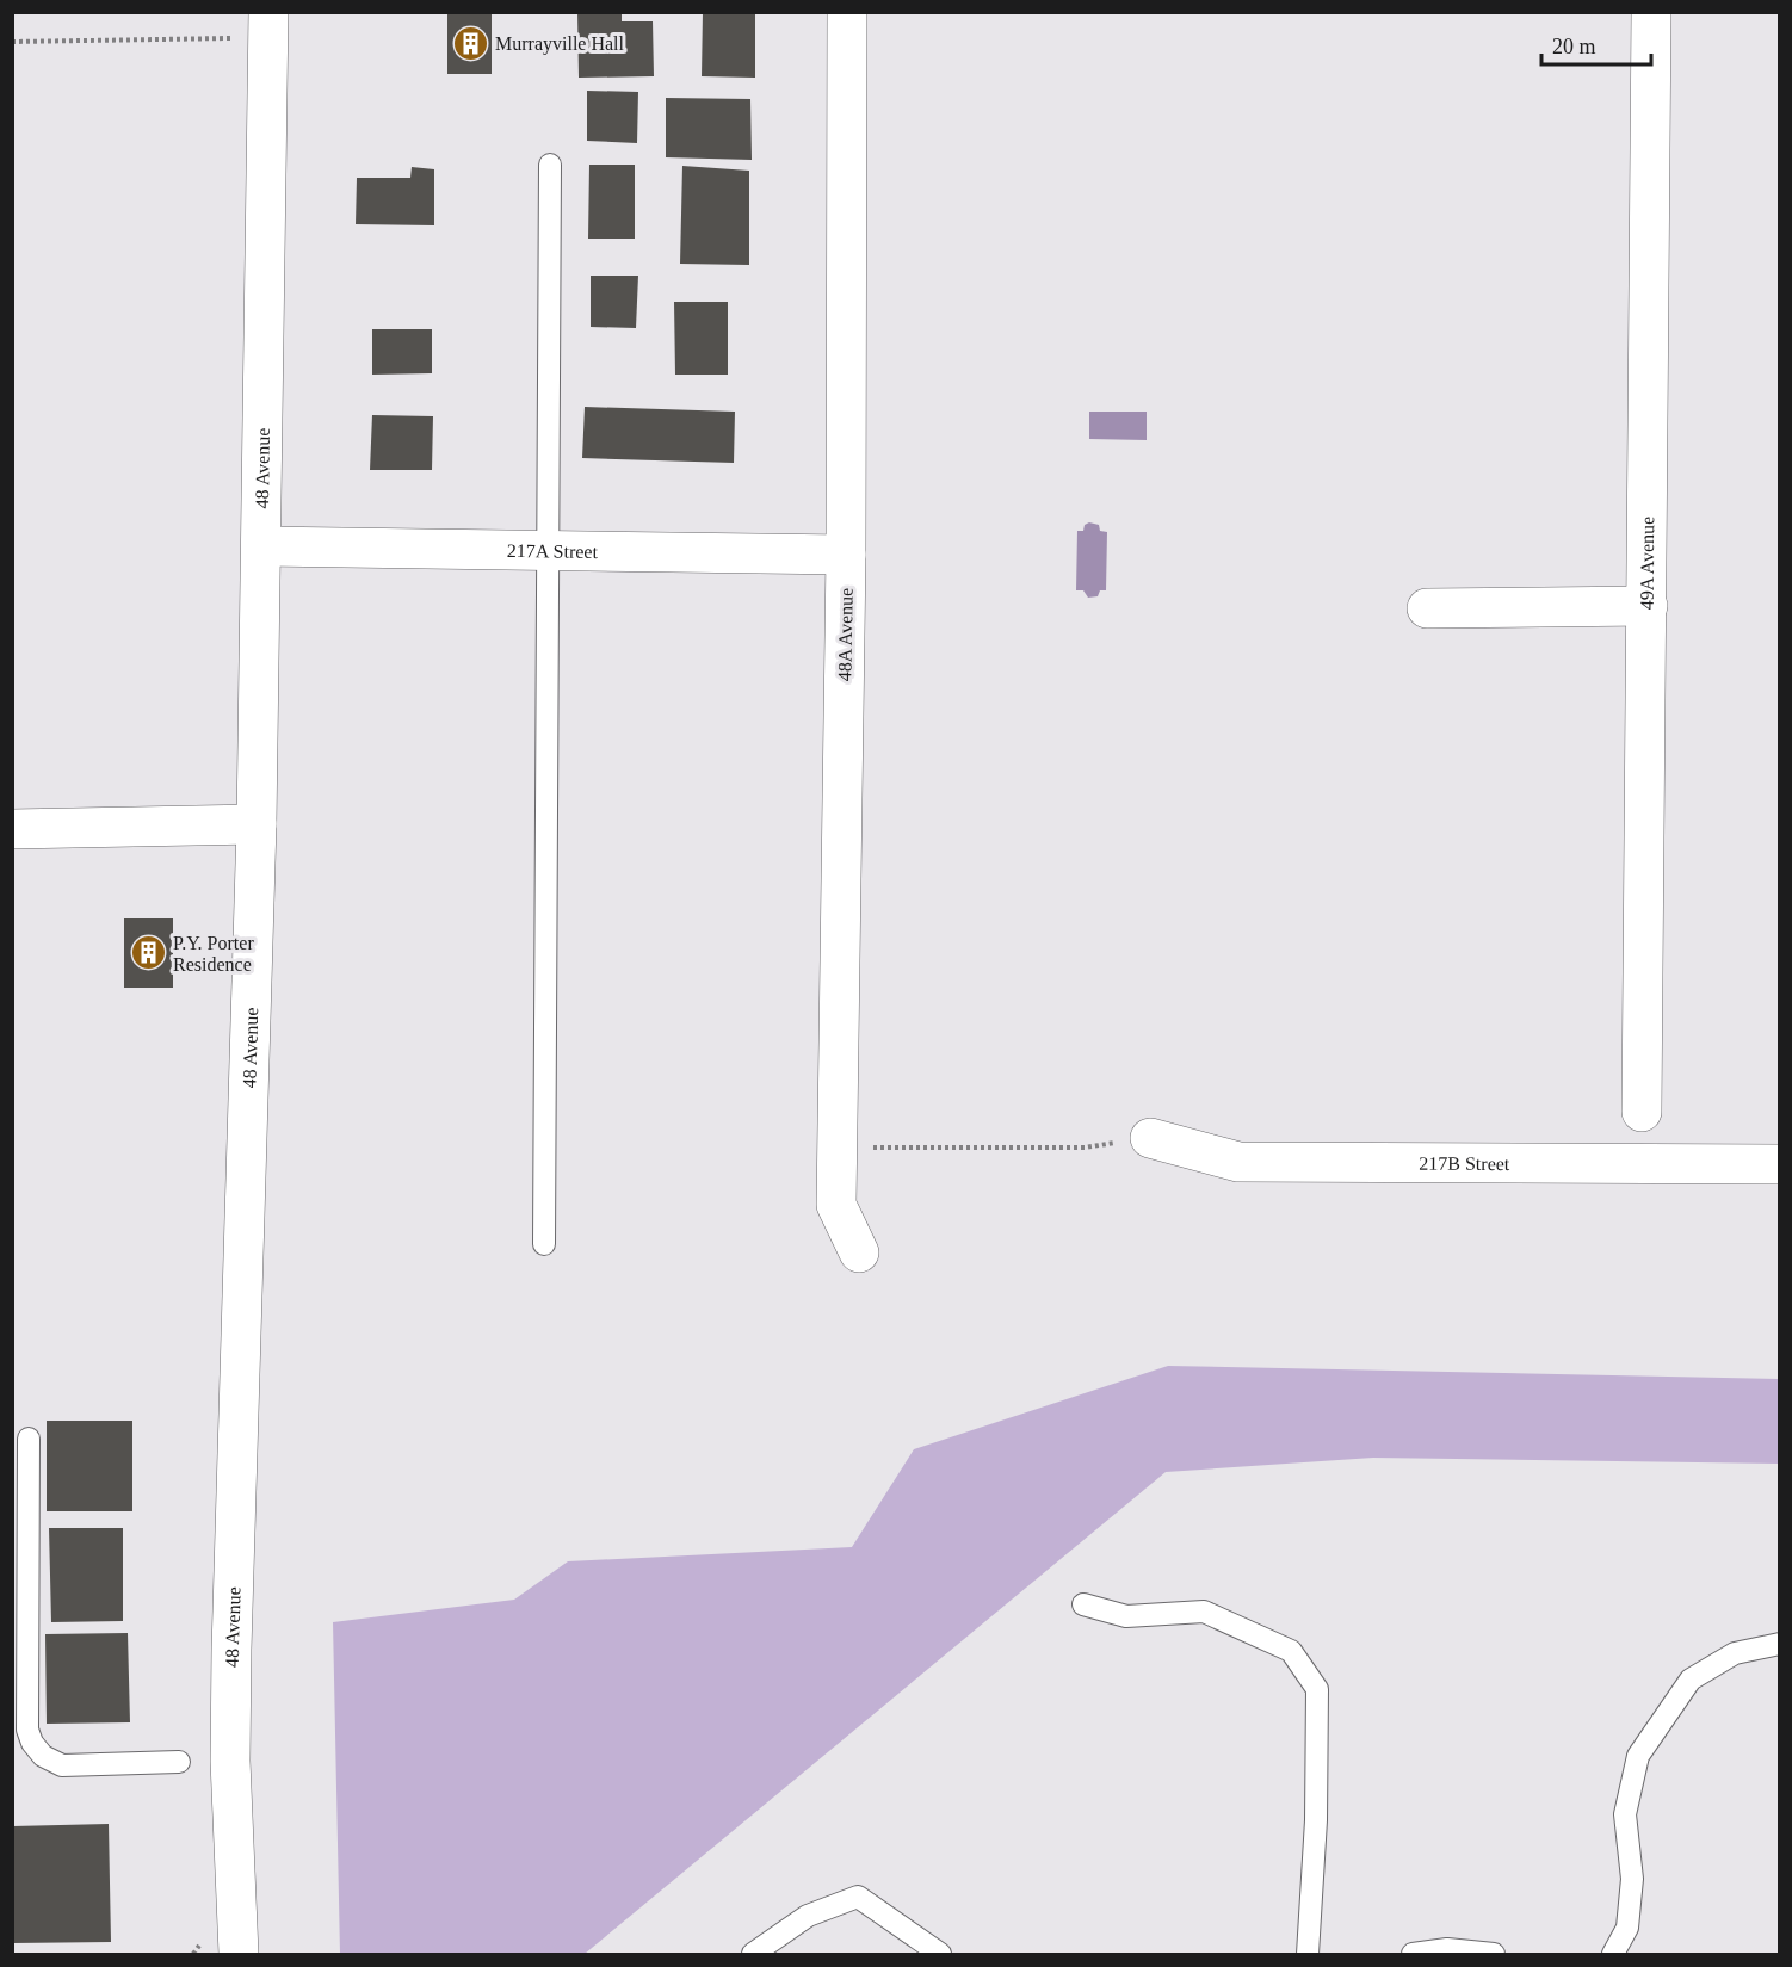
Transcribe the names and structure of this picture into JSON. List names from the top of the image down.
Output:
{
  "streets": {
    "street": [
      "48 Avenue",
      "217A Street",
      "49A Avenue",
      "48A Avenue",
      "217B Street"
    ]
  },
  "crossings": [
    ["48 Avenue", "217A Street"],
    ["217A Street", "48A Avenue"]
  ],
  "places": {
    "building": ["Murrayville Hall", "P.Y. Porter Residence"]
  },
  "scale_bar": "20 m"
}
